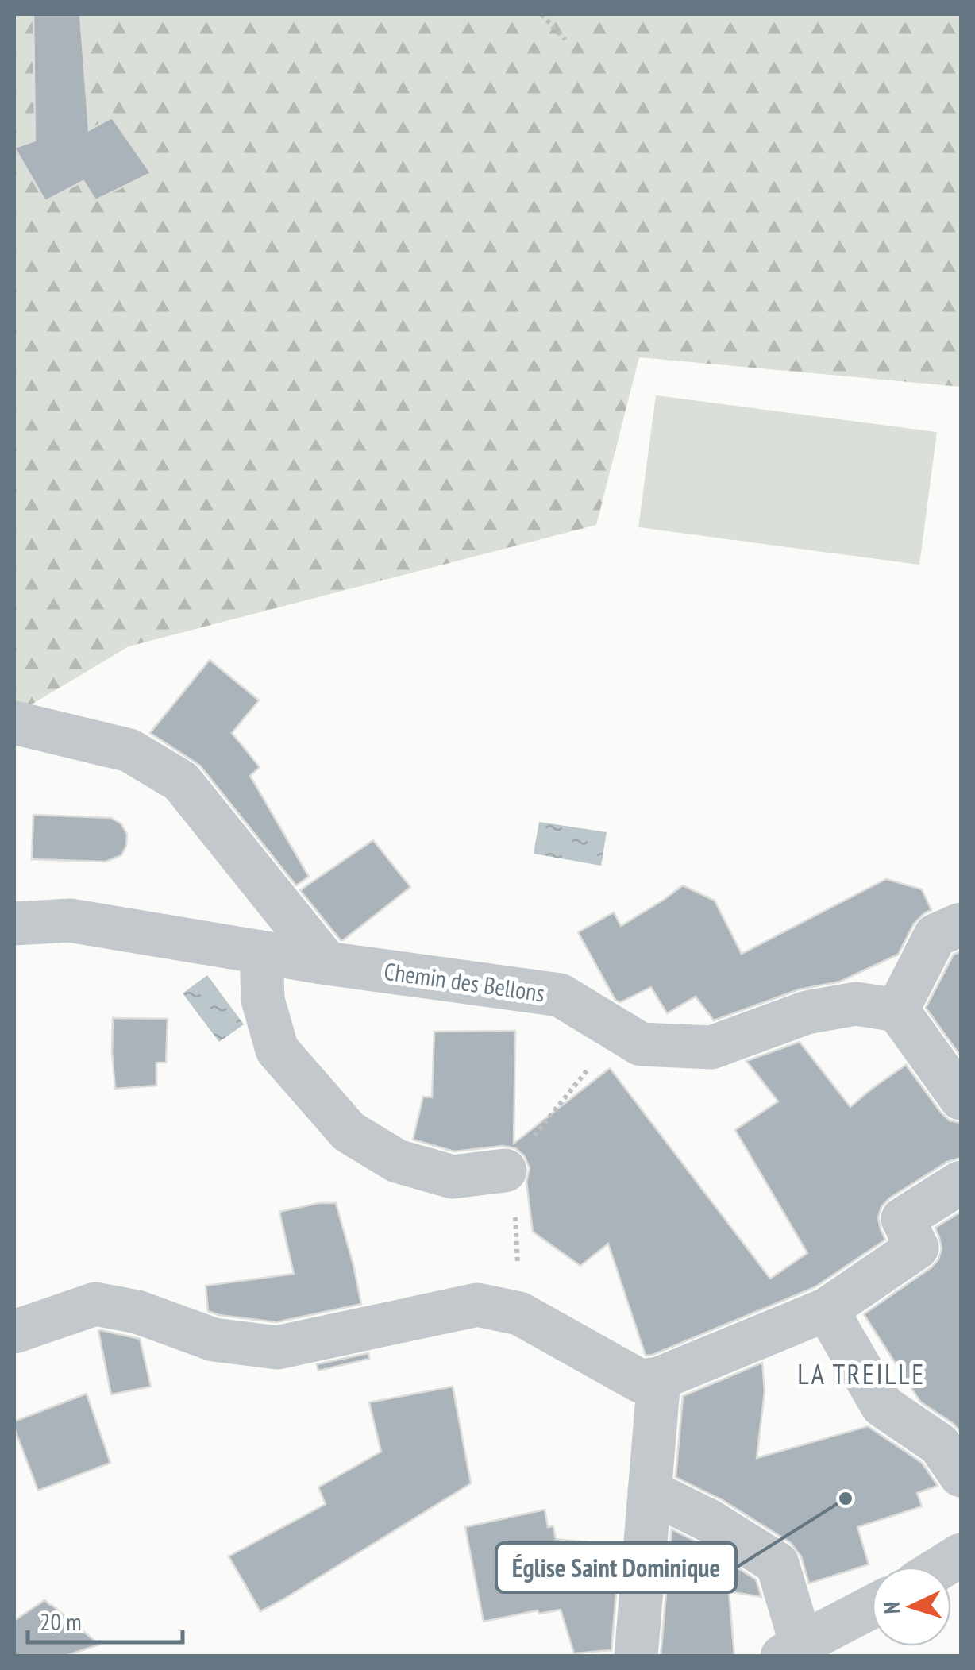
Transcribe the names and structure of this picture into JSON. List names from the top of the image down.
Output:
{
  "streets": {
    "street": ["Chemin des Bellons"]
  },
  "districts": ["LA TREILLE"],
  "places": ["Église Saint Dominique"],
  "scale_bar": "20 m",
  "north": "left"
}
